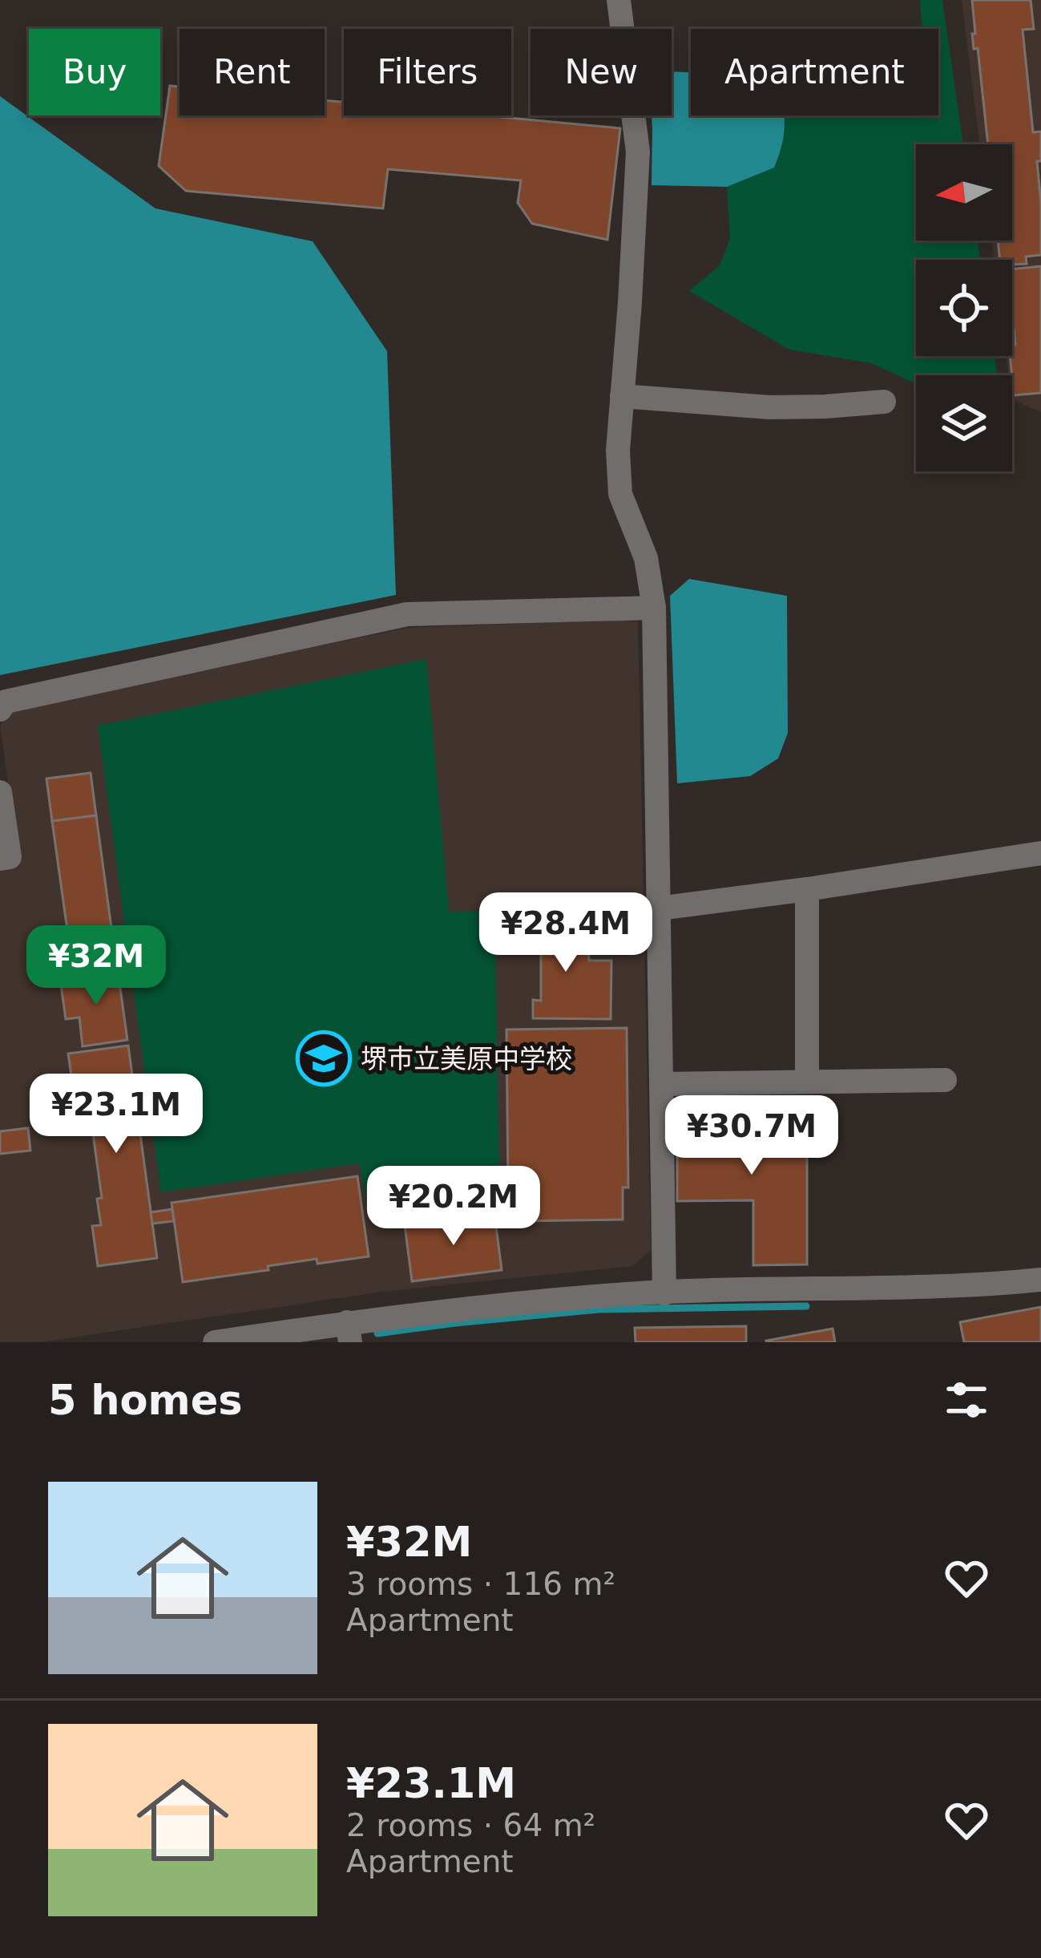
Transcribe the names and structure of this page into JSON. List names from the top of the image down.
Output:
{
  "places": {
    "school or university": ["堺市立美原中学校"]
  },
  "north": "left",
  "page": {
    "chip": [
      "Buy",
      "Rent",
      "Filters",
      "New",
      "Apartment"
    ],
    "price": [
      "¥28.4M",
      "¥32M",
      "¥23.1M",
      "¥30.7M",
      "¥20.2M"
    ],
    "heading": "5 homes",
    "list": [
      {
        "name": "¥32M",
        "note": "3 rooms · 116 m² · Apartment"
      },
      {
        "name": "¥23.1M",
        "note": "2 rooms · 64 m² · Apartment"
      }
    ]
  }
}
